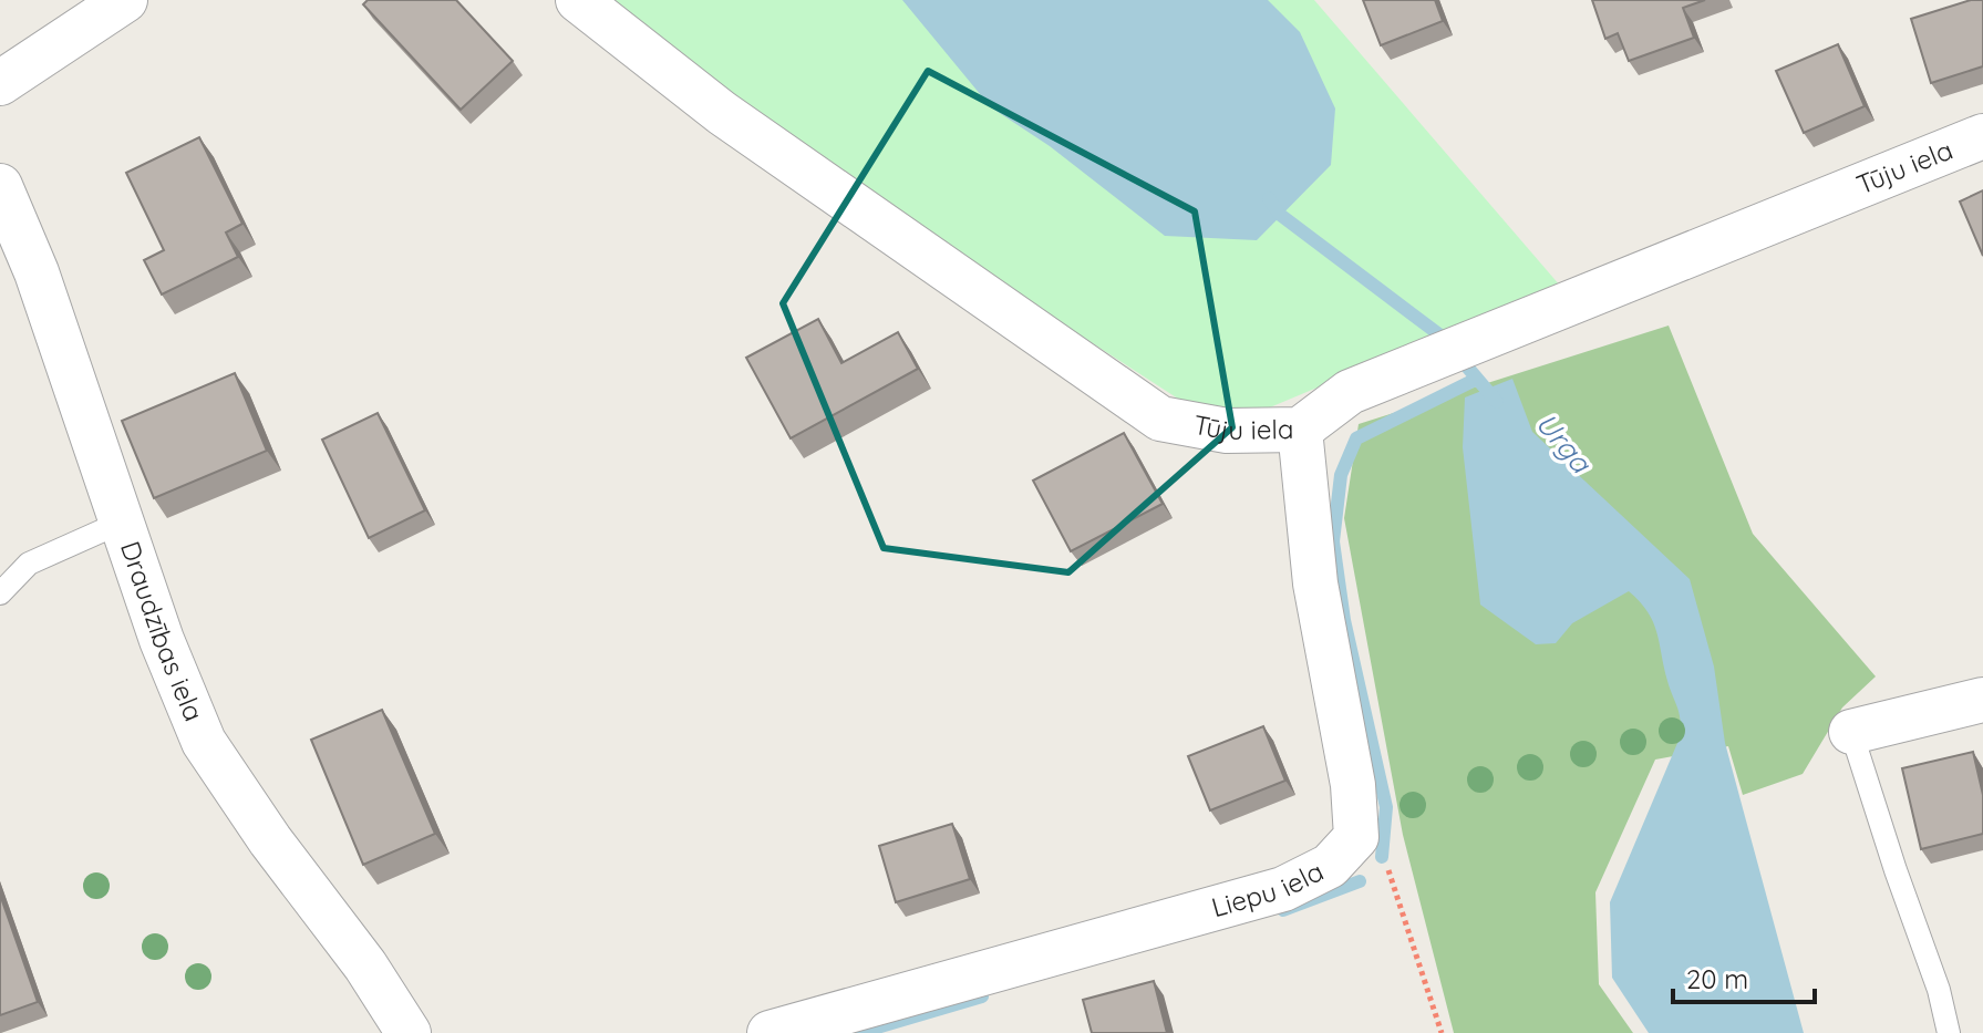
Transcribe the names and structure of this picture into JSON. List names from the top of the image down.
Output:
{
  "streets": {
    "street": ["Tūju iela", "Draudzības iela", "Liepu iela"]
  },
  "water": ["Urga"],
  "scale_bar": "20 m"
}
